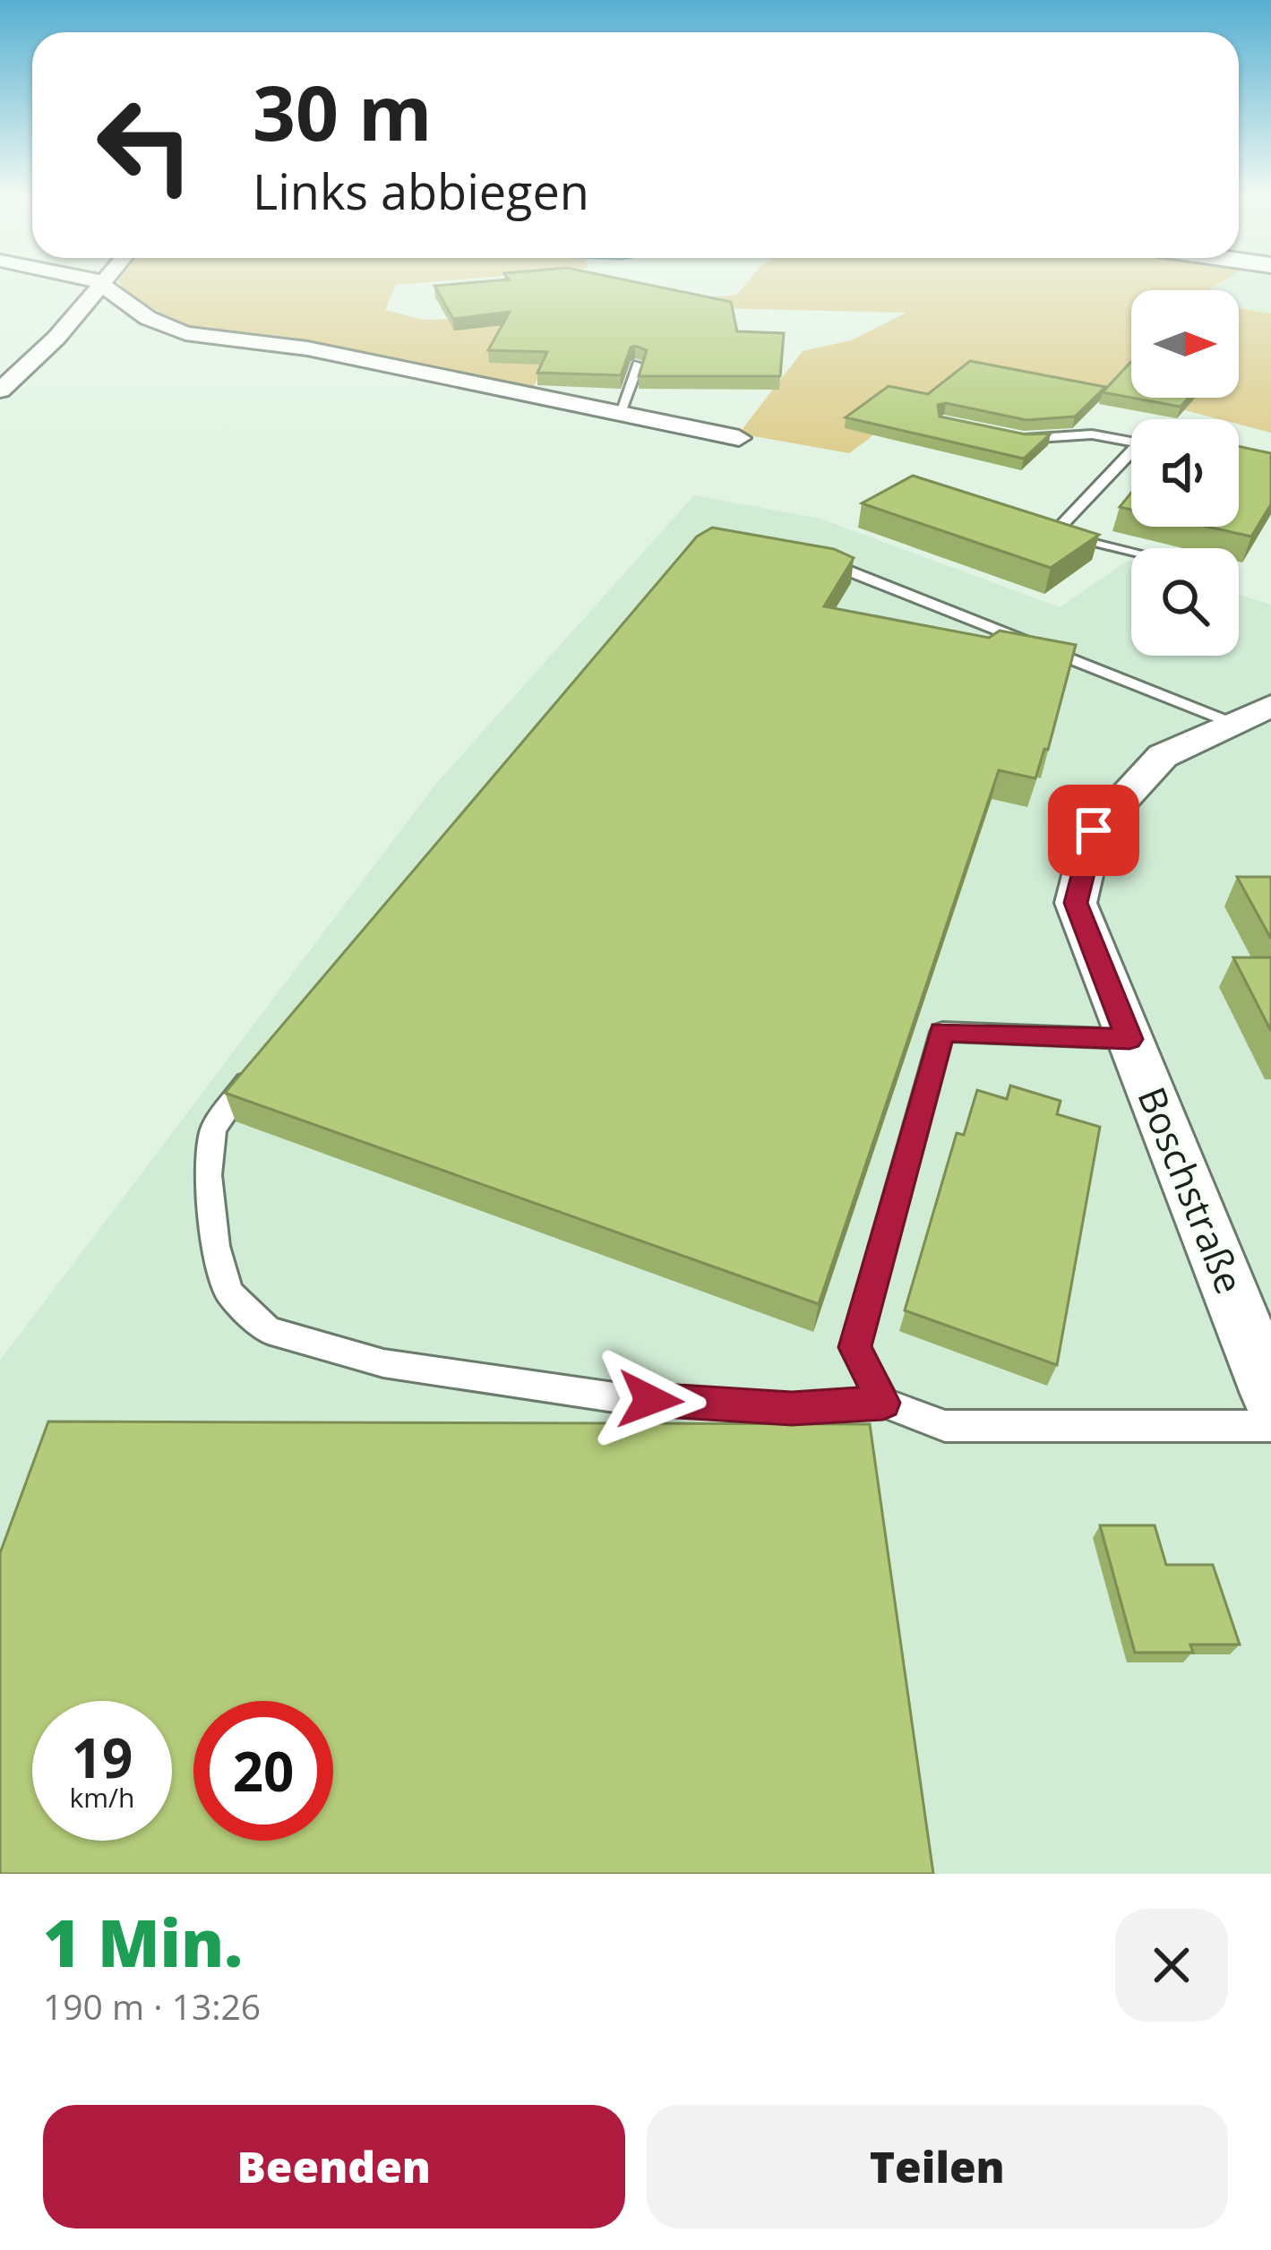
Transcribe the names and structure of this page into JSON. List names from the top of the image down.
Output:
{
  "streets": {
    "street": ["Boschstraße"]
  },
  "north": "right",
  "page": {
    "turn": ["30 m", "Links abbiegen"],
    "speed": "19 km/h",
    "limit": "20",
    "heading": ["1 Min.", "190 m · 13:26"],
    "buttons": ["Beenden", "Teilen"]
  }
}
